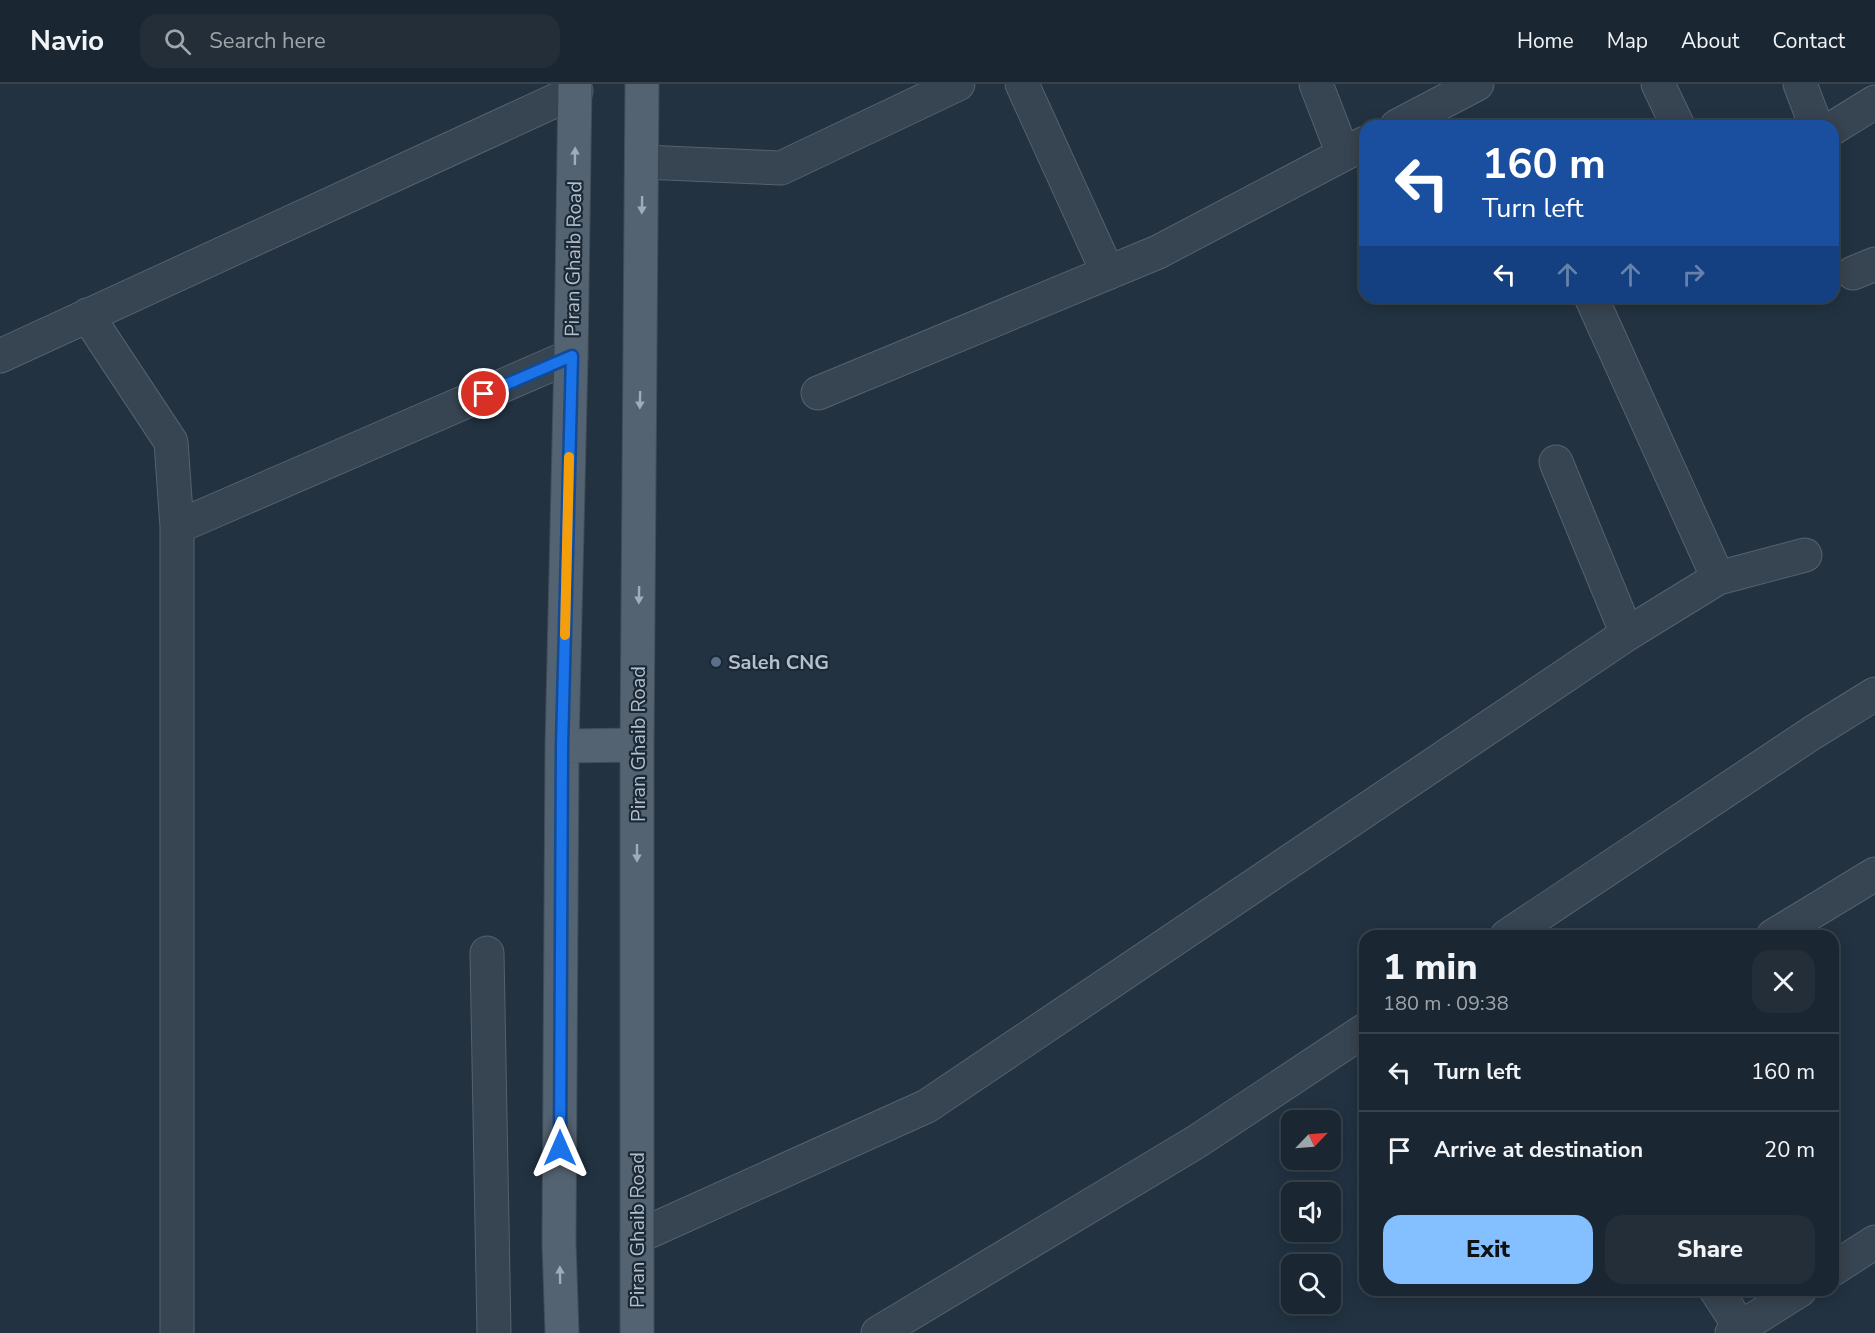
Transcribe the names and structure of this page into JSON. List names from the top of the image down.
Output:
{
  "streets": {
    "main road": ["Piran Ghaib Road"]
  },
  "places": ["Saleh CNG"],
  "north": "top right",
  "page": {
    "header": "Navio",
    "search": "Search here",
    "nav": [
      "Home",
      "Map",
      "About",
      "Contact"
    ],
    "turn": ["160 m", "Turn left"],
    "heading": ["1 min", "180 m · 09:38"],
    "list": [
      {
        "name": "Turn left",
        "value": "160 m"
      },
      {
        "name": "Arrive at destination",
        "value": "20 m"
      }
    ],
    "buttons": ["Exit", "Share"]
  }
}
